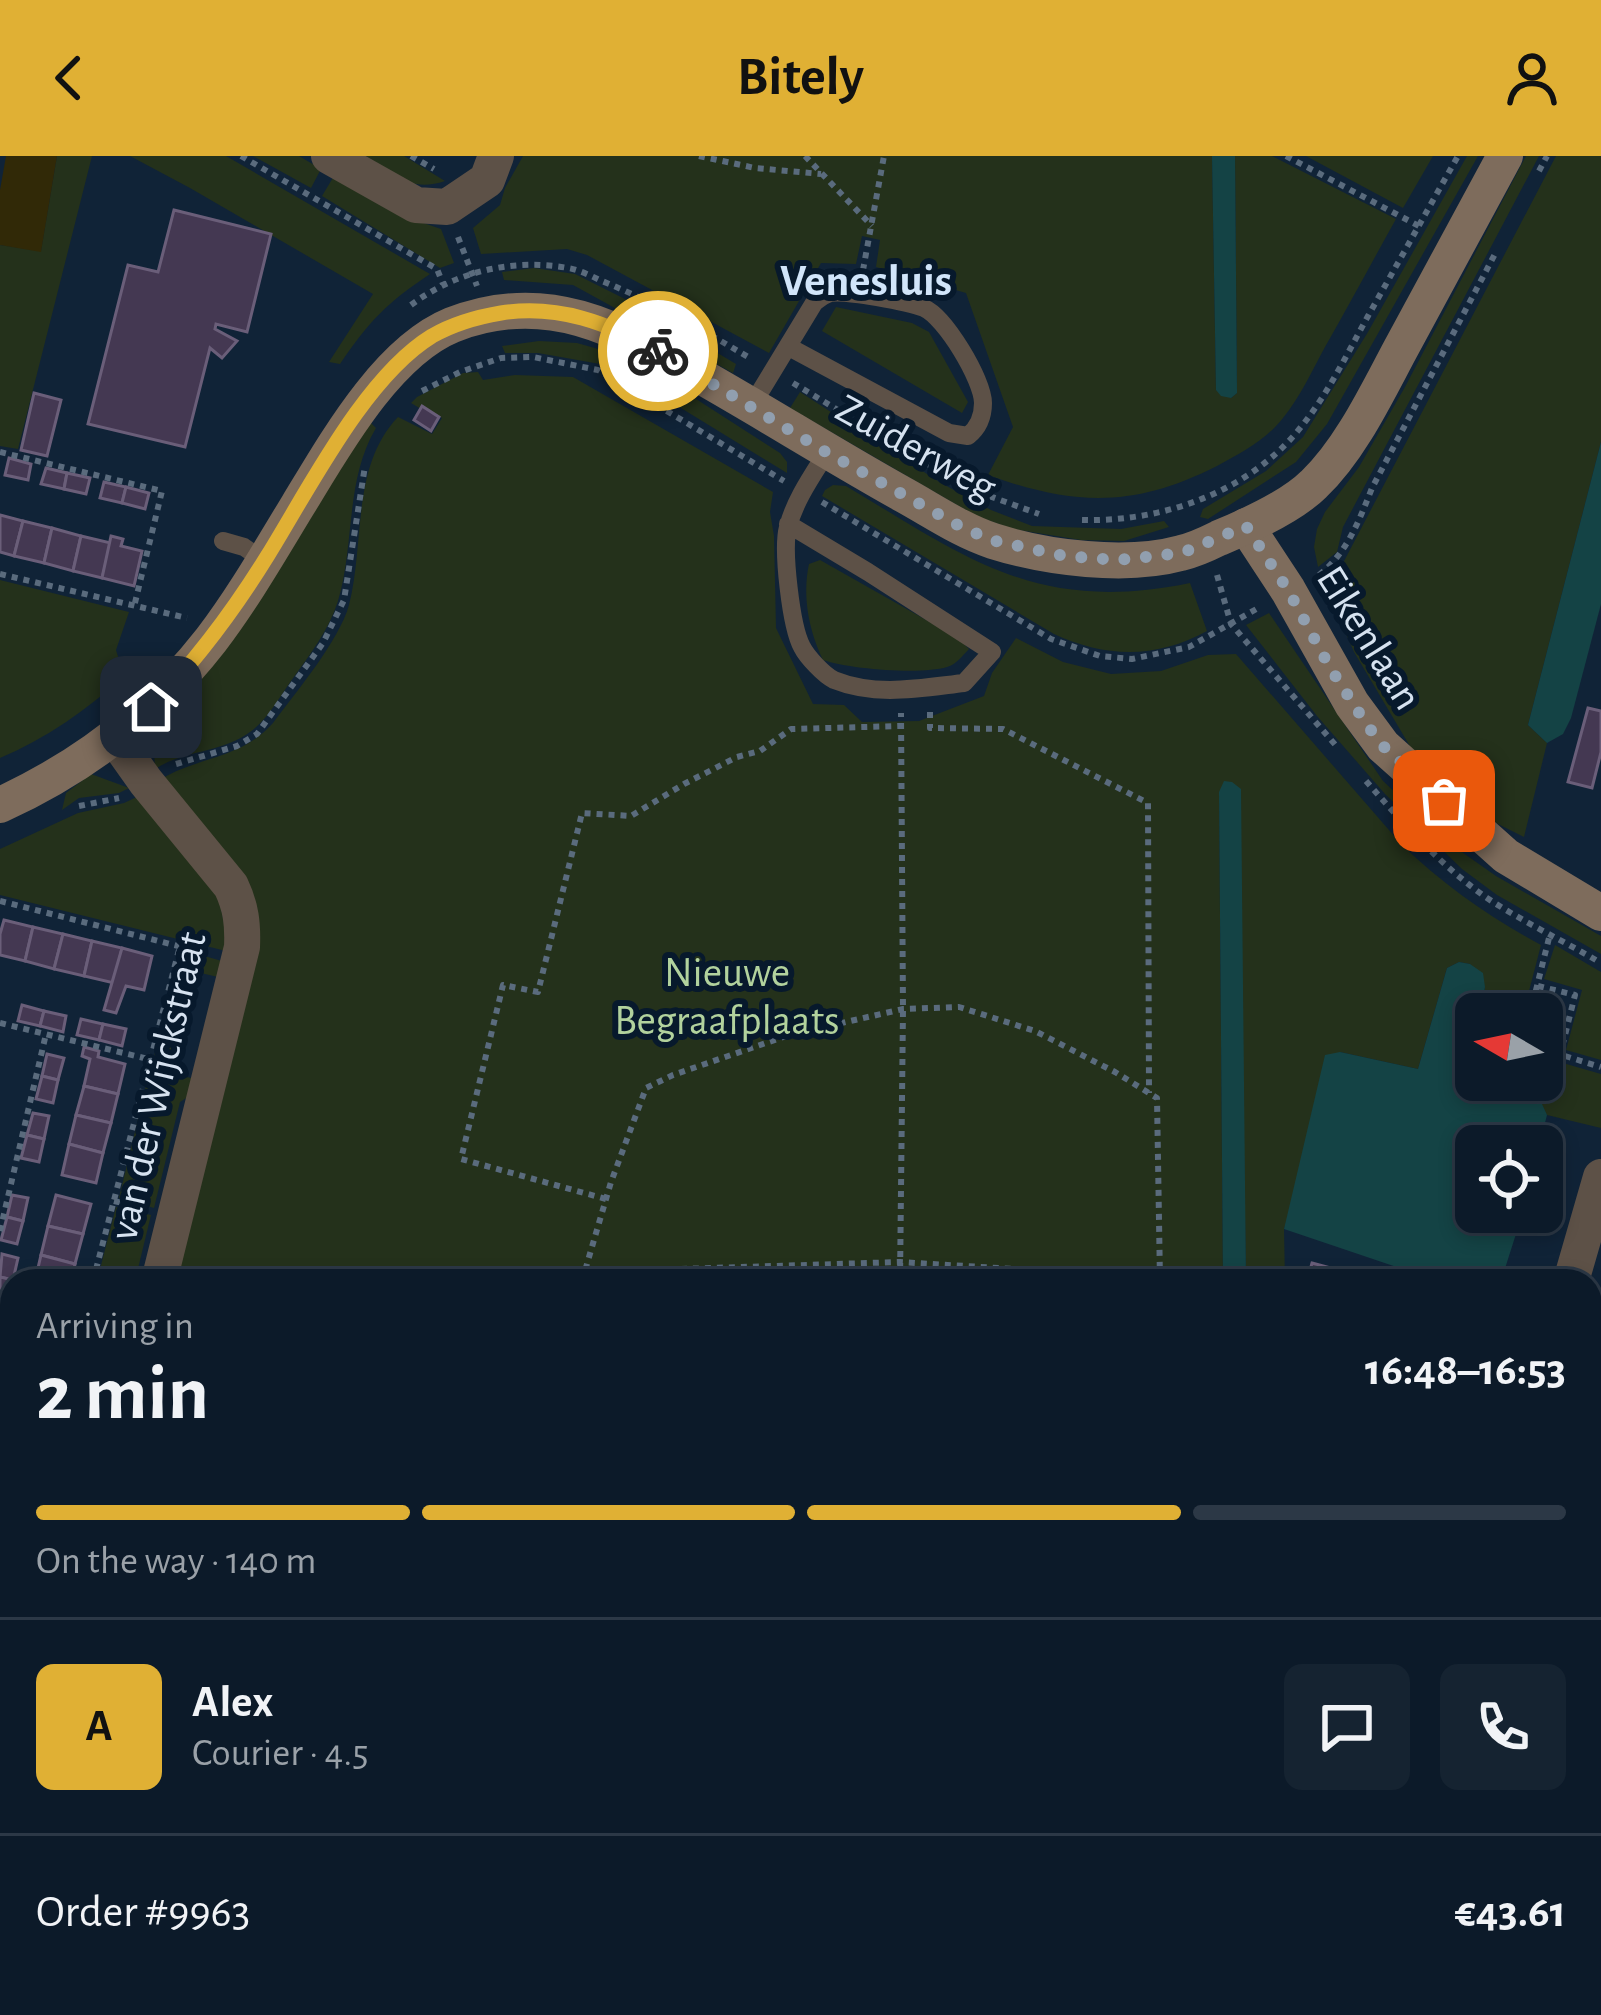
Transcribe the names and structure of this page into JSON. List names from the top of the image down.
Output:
{
  "streets": {
    "street": ["Zuiderweg", "Eikenlaan", "van der Wijckstraat"]
  },
  "crossings": [
    ["Zuiderweg", "Eikenlaan"],
    ["Zuiderweg", "van der Wijckstraat"]
  ],
  "districts": ["Venesluis"],
  "parks": ["Nieuwe Begraafplaats"],
  "north": "left",
  "page": {
    "header": "Bitely",
    "heading": ["2 min", "Arriving in", "16:48–16:53"],
    "panel": [
      "Alex",
      "Courier · 4.5",
      "Order #9963",
      "€43.61"
    ],
    "bar": "On the way · 140 m",
    "round": "A"
  }
}
